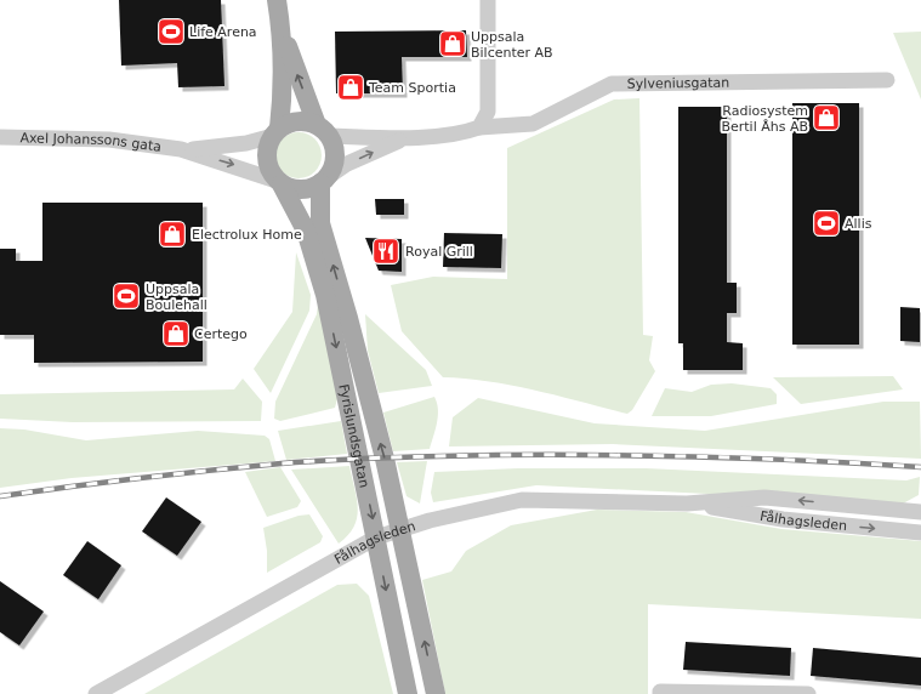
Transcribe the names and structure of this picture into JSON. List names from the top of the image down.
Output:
{
  "streets": {
    "main road": ["Fyrislundsgatan"],
    "street": ["Sylveniusgatan", "Axel Johanssons gata", "Fålhagsleden"]
  },
  "crossings": [
    ["Sylveniusgatan", "Axel Johanssons gata"],
    ["Sylveniusgatan", "Fyrislundsgatan"],
    ["Axel Johanssons gata", "Fyrislundsgatan"],
    ["Fyrislundsgatan", "Fålhagsleden"]
  ],
  "places": {
    "sports": ["Life Arena", "Allis", "Uppsala Boulehall"],
    "shop": [
      "Uppsala Bilcenter AB",
      "Team Sportia",
      "Radiosystem Bertil Åhs AB",
      "Electrolux Home",
      "Certego"
    ],
    "restaurant": ["Royal Grill"]
  }
}
